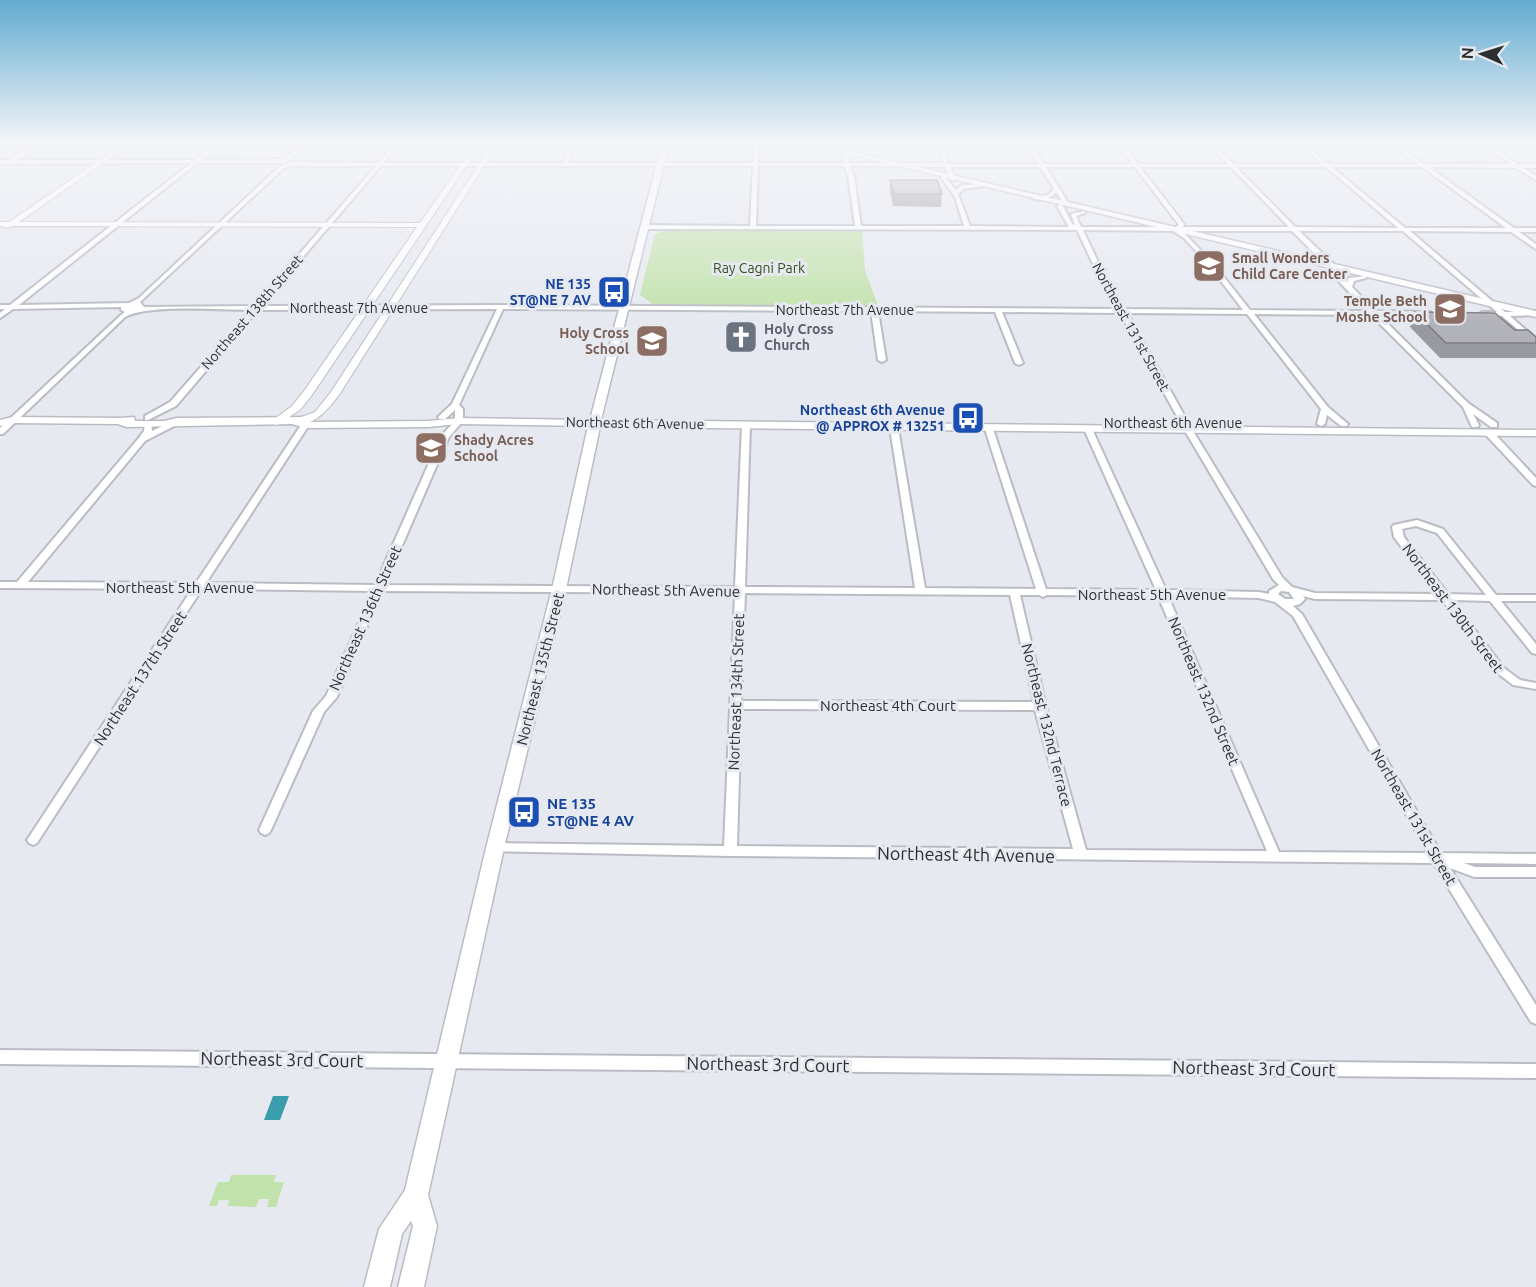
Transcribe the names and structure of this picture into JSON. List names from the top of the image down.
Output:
{
  "streets": {
    "main road": ["Northeast 6th Avenue", "Northeast 135th Street"],
    "street": [
      "Northeast 7th Avenue",
      "Northeast 138th Street",
      "Northeast 131st Street",
      "Northeast 5th Avenue",
      "Northeast 130th Street",
      "Northeast 136th Street",
      "Northeast 137th Street",
      "Northeast 132nd Street",
      "Northeast 134th Street",
      "Northeast 4th Court",
      "Northeast 132nd Terrace",
      "Northeast 4th Avenue",
      "Northeast 3rd Court"
    ]
  },
  "crossings": [
    ["Northeast 7th Avenue", "Northeast 138th Street"],
    ["Northeast 7th Avenue", "Northeast 131st Street"],
    ["Northeast 7th Avenue", "Northeast 135th Street"],
    ["Northeast 7th Avenue", "Northeast 137th Street"],
    ["Northeast 138th Street", "Northeast 6th Avenue"],
    ["Northeast 131st Street", "Northeast 6th Avenue"],
    ["Northeast 131st Street", "Northeast 5th Avenue"],
    ["Northeast 131st Street", "Northeast 4th Avenue"],
    ["Northeast 6th Avenue", "Northeast 136th Street"],
    ["Northeast 6th Avenue", "Northeast 135th Street"],
    ["Northeast 6th Avenue", "Northeast 137th Street"],
    ["Northeast 6th Avenue", "Northeast 132nd Street"],
    ["Northeast 6th Avenue", "Northeast 134th Street"],
    ["Northeast 5th Avenue", "Northeast 136th Street"],
    ["Northeast 5th Avenue", "Northeast 135th Street"],
    ["Northeast 5th Avenue", "Northeast 137th Street"],
    ["Northeast 5th Avenue", "Northeast 132nd Street"],
    ["Northeast 5th Avenue", "Northeast 134th Street"],
    ["Northeast 5th Avenue", "Northeast 132nd Terrace"],
    ["Northeast 135th Street", "Northeast 4th Avenue"],
    ["Northeast 135th Street", "Northeast 3rd Court"],
    ["Northeast 132nd Street", "Northeast 4th Avenue"],
    ["Northeast 134th Street", "Northeast 4th Court"],
    ["Northeast 134th Street", "Northeast 4th Avenue"],
    ["Northeast 4th Court", "Northeast 132nd Terrace"],
    ["Northeast 132nd Terrace", "Northeast 4th Avenue"]
  ],
  "parks": ["Ray Cagni Park"],
  "places": {
    "school or university": [
      "Small Wonders Child Care Center",
      "Temple Beth Moshe School",
      "Holy Cross School",
      "Shady Acres School"
    ],
    "bus stop": ["NE 135 ST@NE 7 AV", "Northeast 6th Avenue @ APPROX # 13251", "NE 135 ST@NE 4 AV"],
    "church": ["Holy Cross Church"]
  },
  "north": "left"
}
